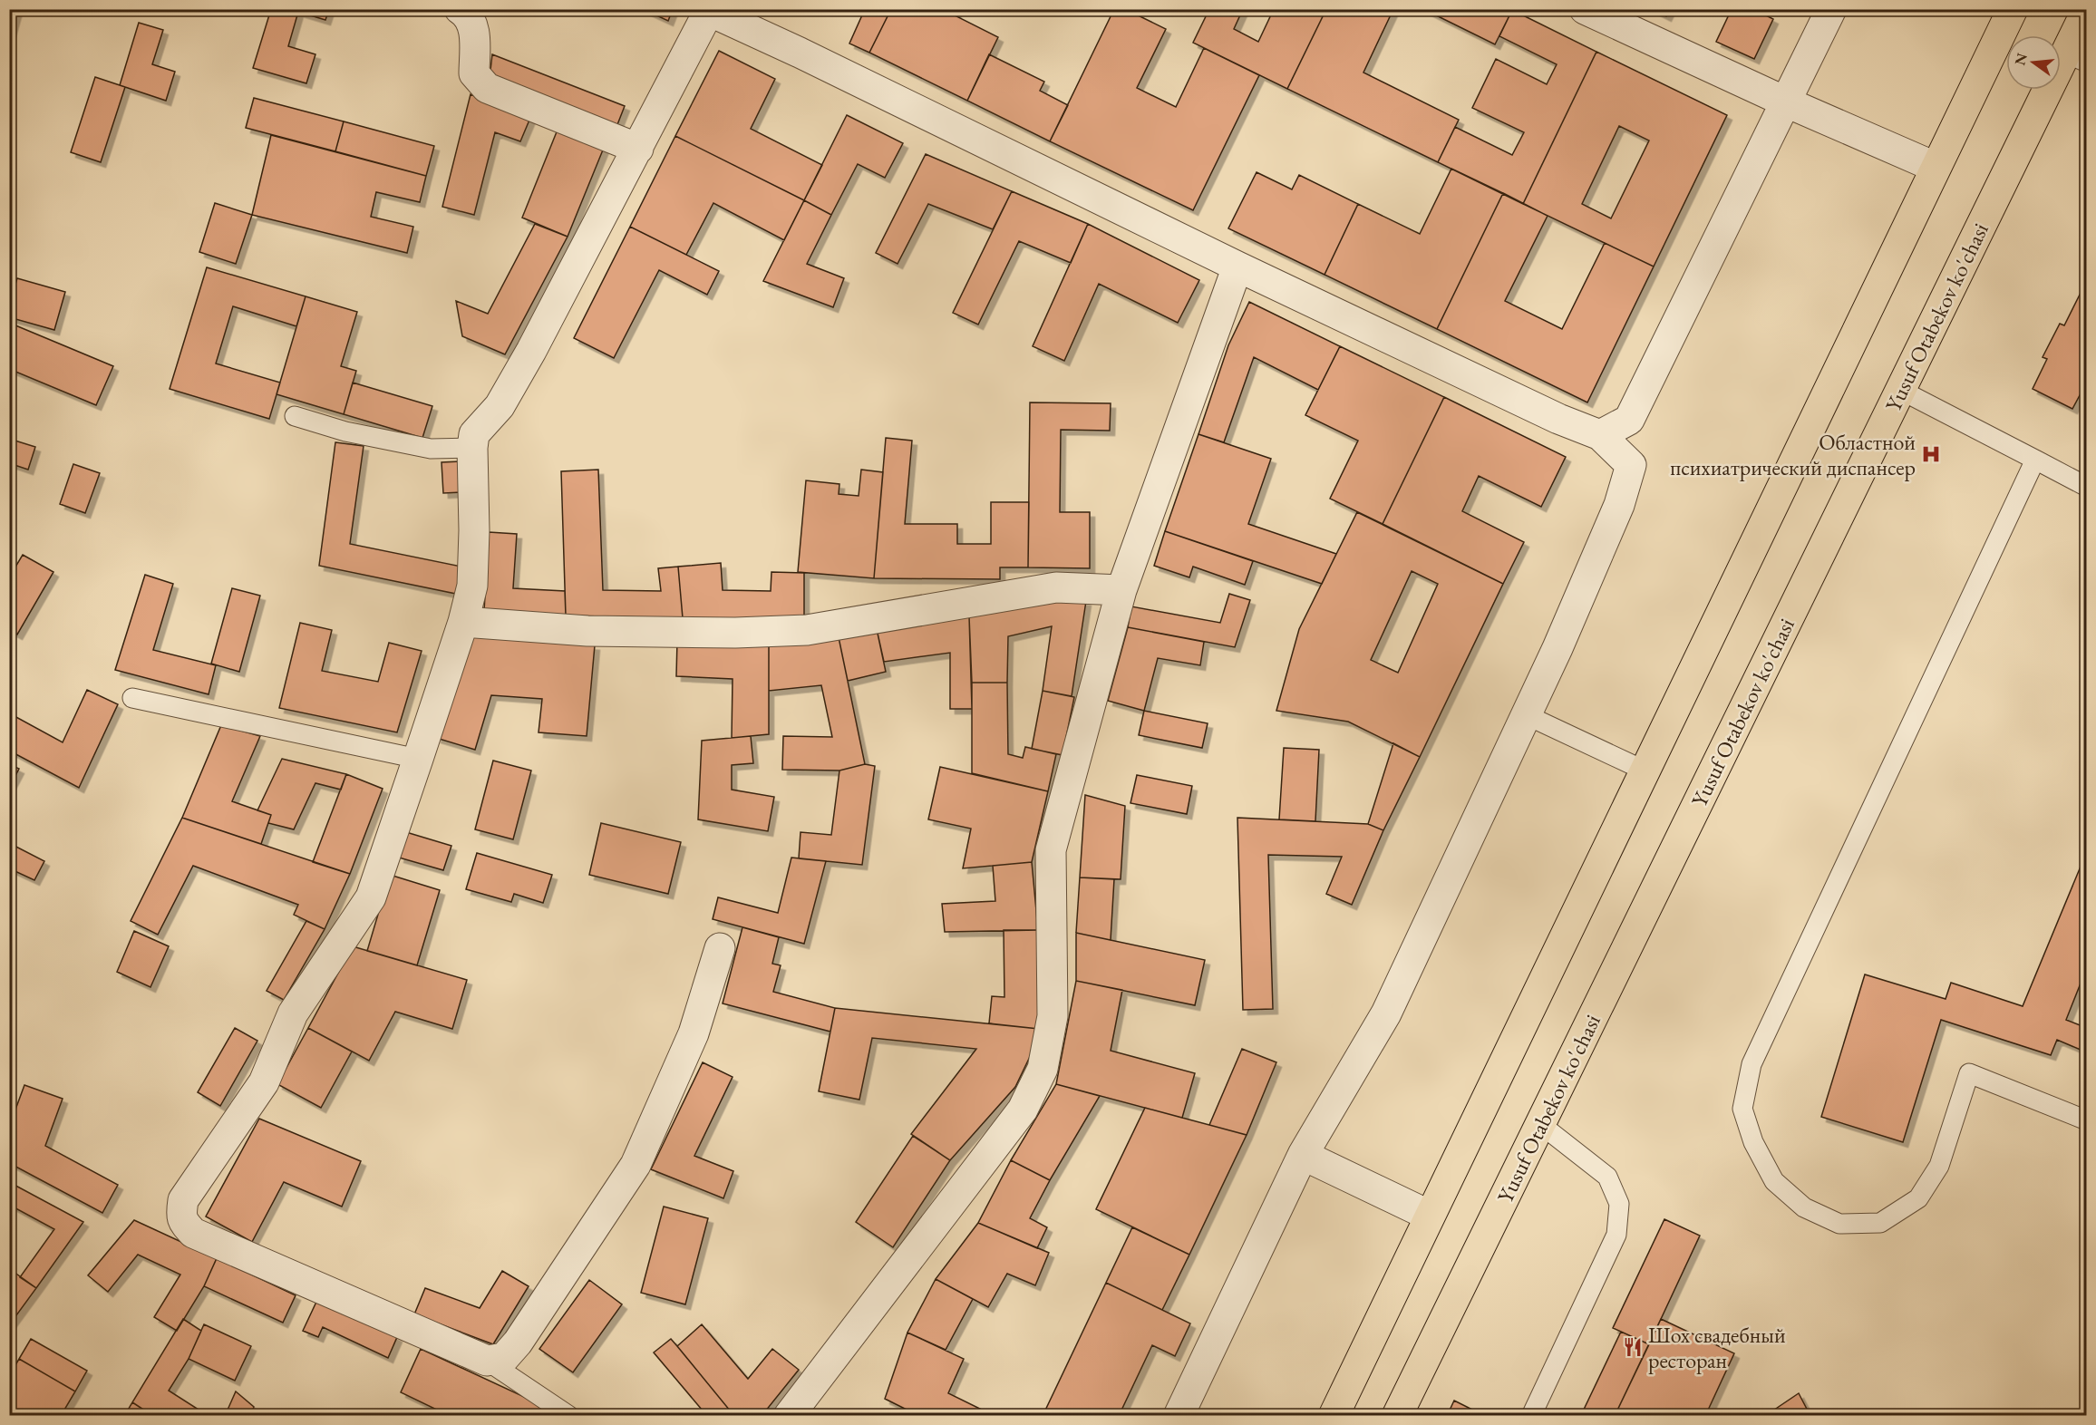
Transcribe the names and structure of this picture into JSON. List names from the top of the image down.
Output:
{
  "streets": {
    "main road": ["Yusuf Otabekov ko'chasi"]
  },
  "places": {
    "hospital": ["Областной психиатрический диспансер"],
    "restaurant": ["Шох свадебный ресторан"]
  },
  "north": "left"
}
